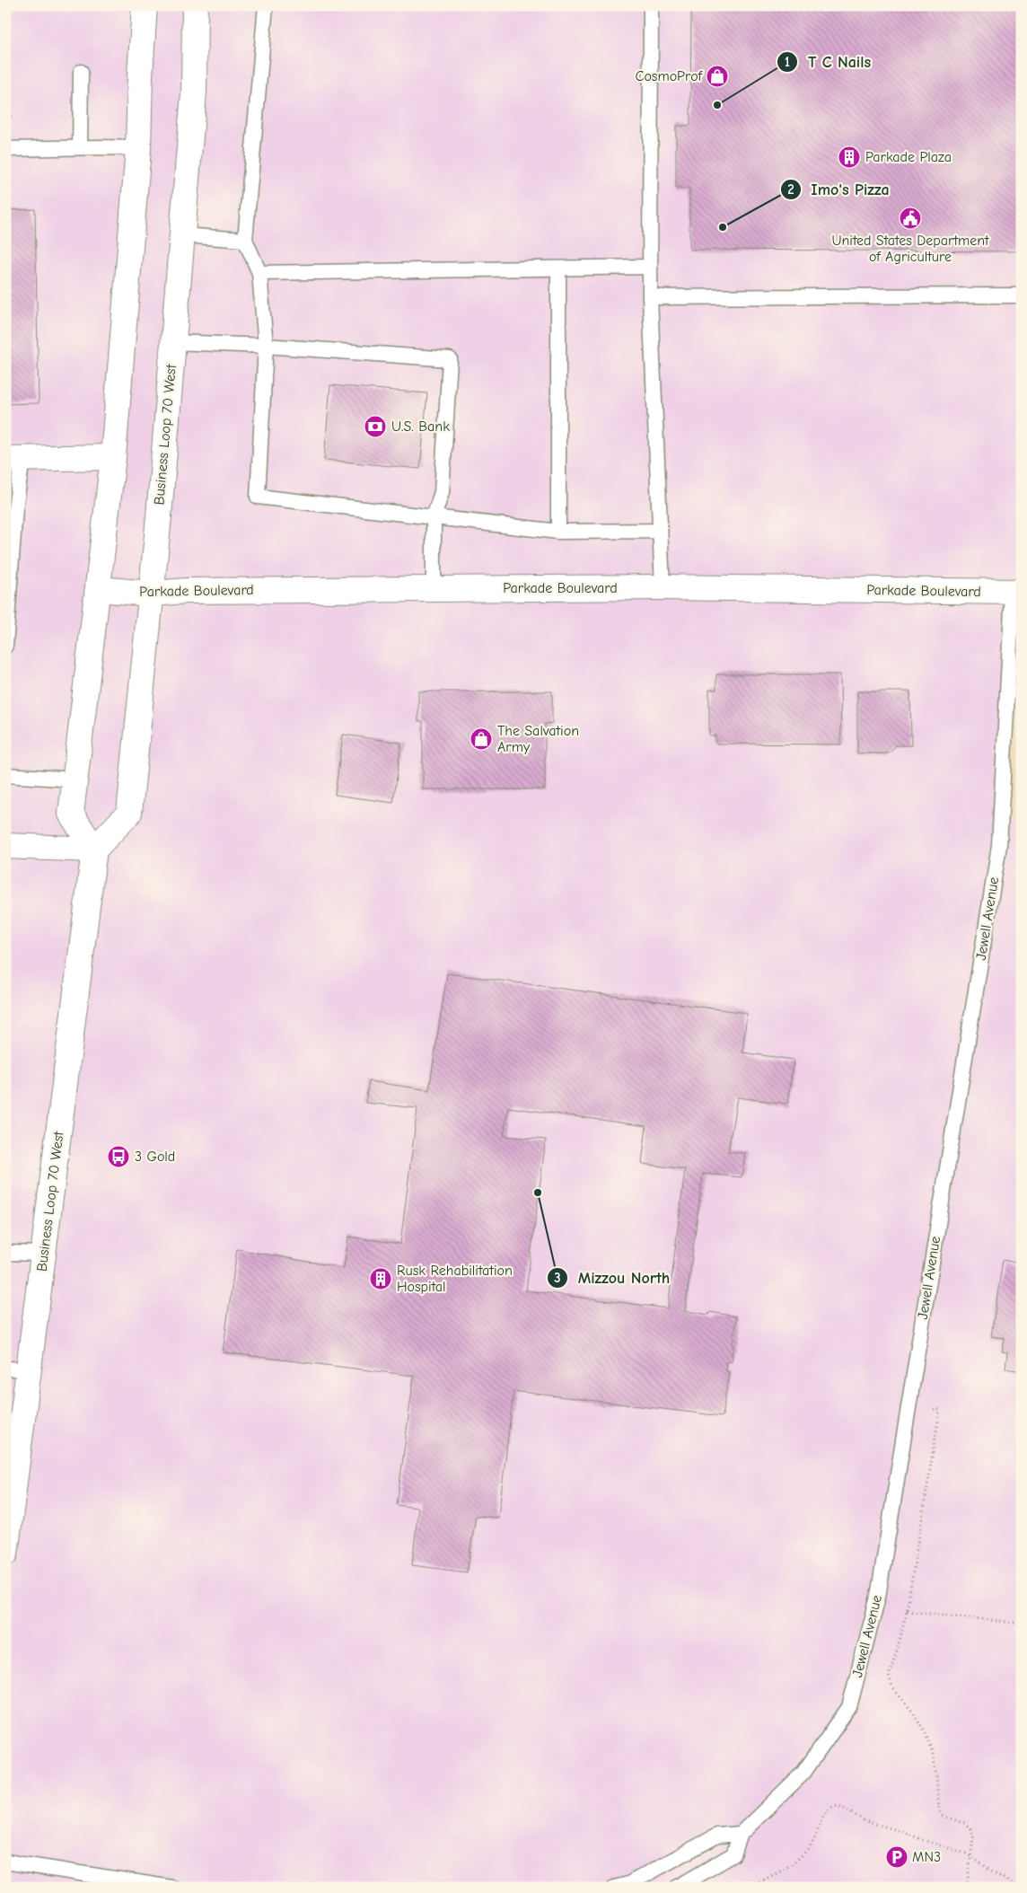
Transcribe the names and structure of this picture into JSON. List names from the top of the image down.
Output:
{
  "streets": {
    "main road": ["Business Loop 70 West", "Parkade Boulevard"],
    "lane": ["Jewell Avenue"]
  },
  "crossings": [
    ["Business Loop 70 West", "Parkade Boulevard"],
    ["Parkade Boulevard", "Jewell Avenue"]
  ],
  "places": {
    "shop": ["CosmoProf", "The Salvation Army"],
    "other": ["T C Nails", "Imo's Pizza", "Mizzou North"],
    "building": ["Parkade Plaza", "Rusk Rehabilitation Hospital"],
    "public building": ["United States Department of Agriculture"],
    "bank": ["U.S. Bank"],
    "bus stop": ["3 Gold"],
    "parking": ["MN3"]
  }
}
